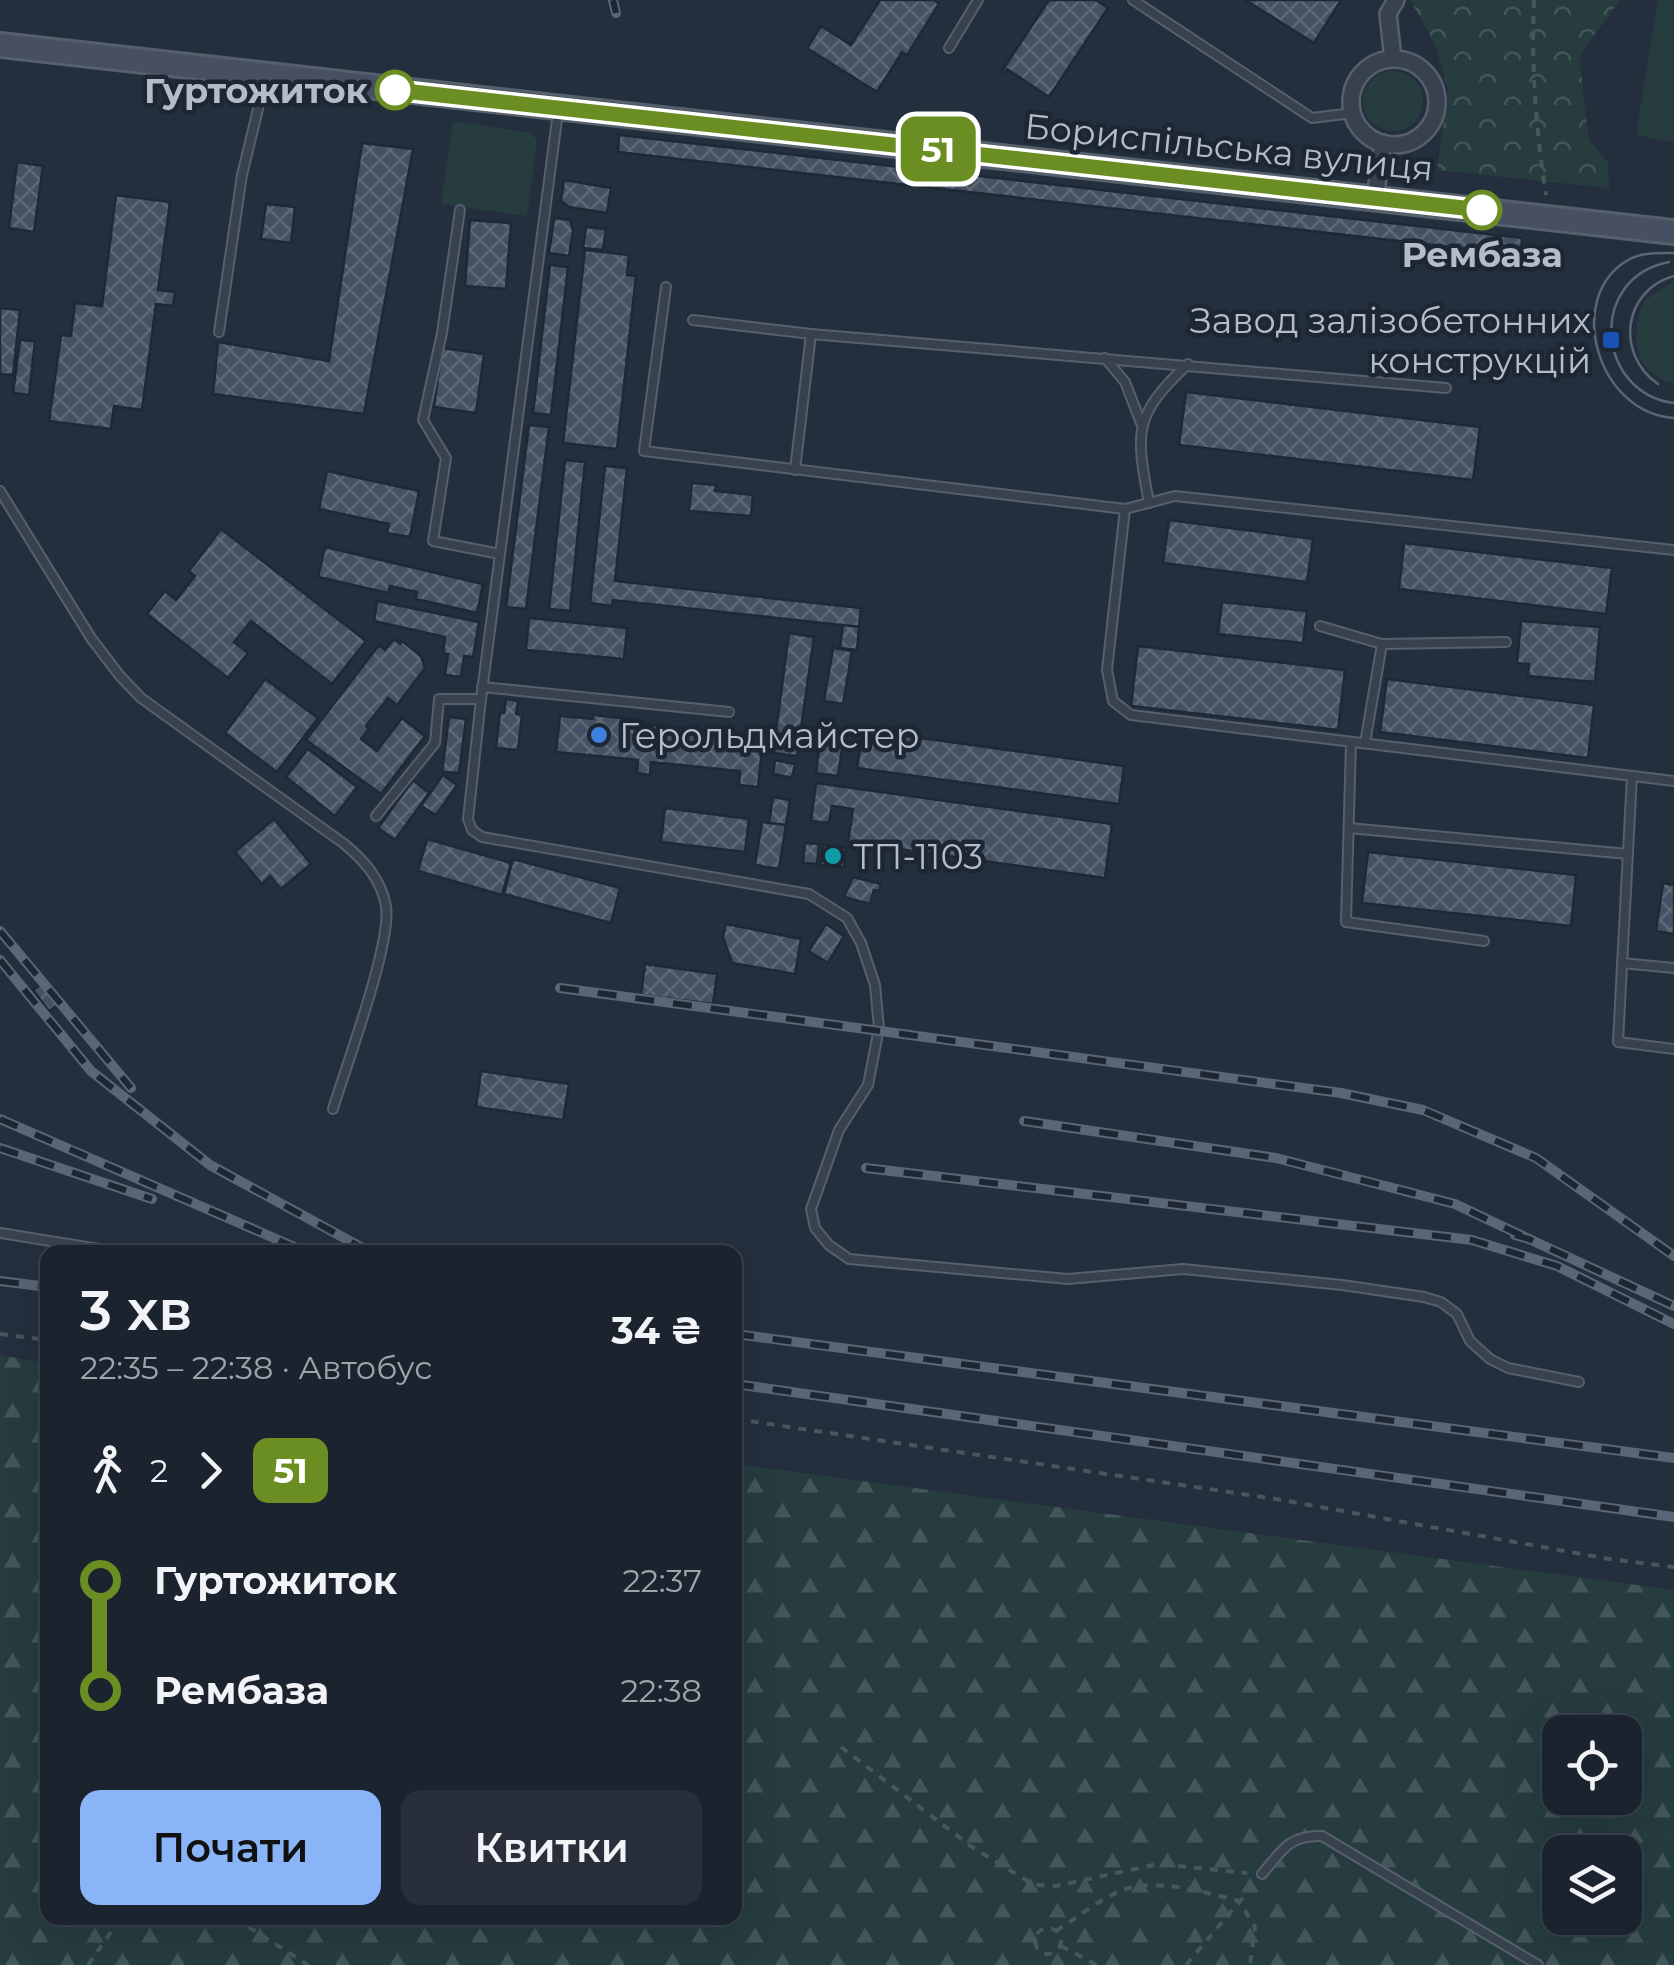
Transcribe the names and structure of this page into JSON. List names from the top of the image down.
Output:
{
  "streets": {
    "main road": ["Бориспільська вулиця"]
  },
  "places": {
    "other": [
      "Гуртожиток",
      "Рембаза",
      "Герольдмайстер",
      "ТП-1103"
    ],
    "transit": ["Завод залізобетонних конструкцій"]
  },
  "lines": ["bus line 51"],
  "page": {
    "on_map": "51",
    "heading": ["3 хв", "22:35 – 22:38 · Автобус", "34 ₴"],
    "legs": ["2", "51"],
    "list": [
      {
        "name": "Гуртожиток",
        "value": "22:37"
      },
      {
        "name": "Рембаза",
        "value": "22:38"
      }
    ],
    "buttons": ["Почати", "Квитки"]
  }
}
